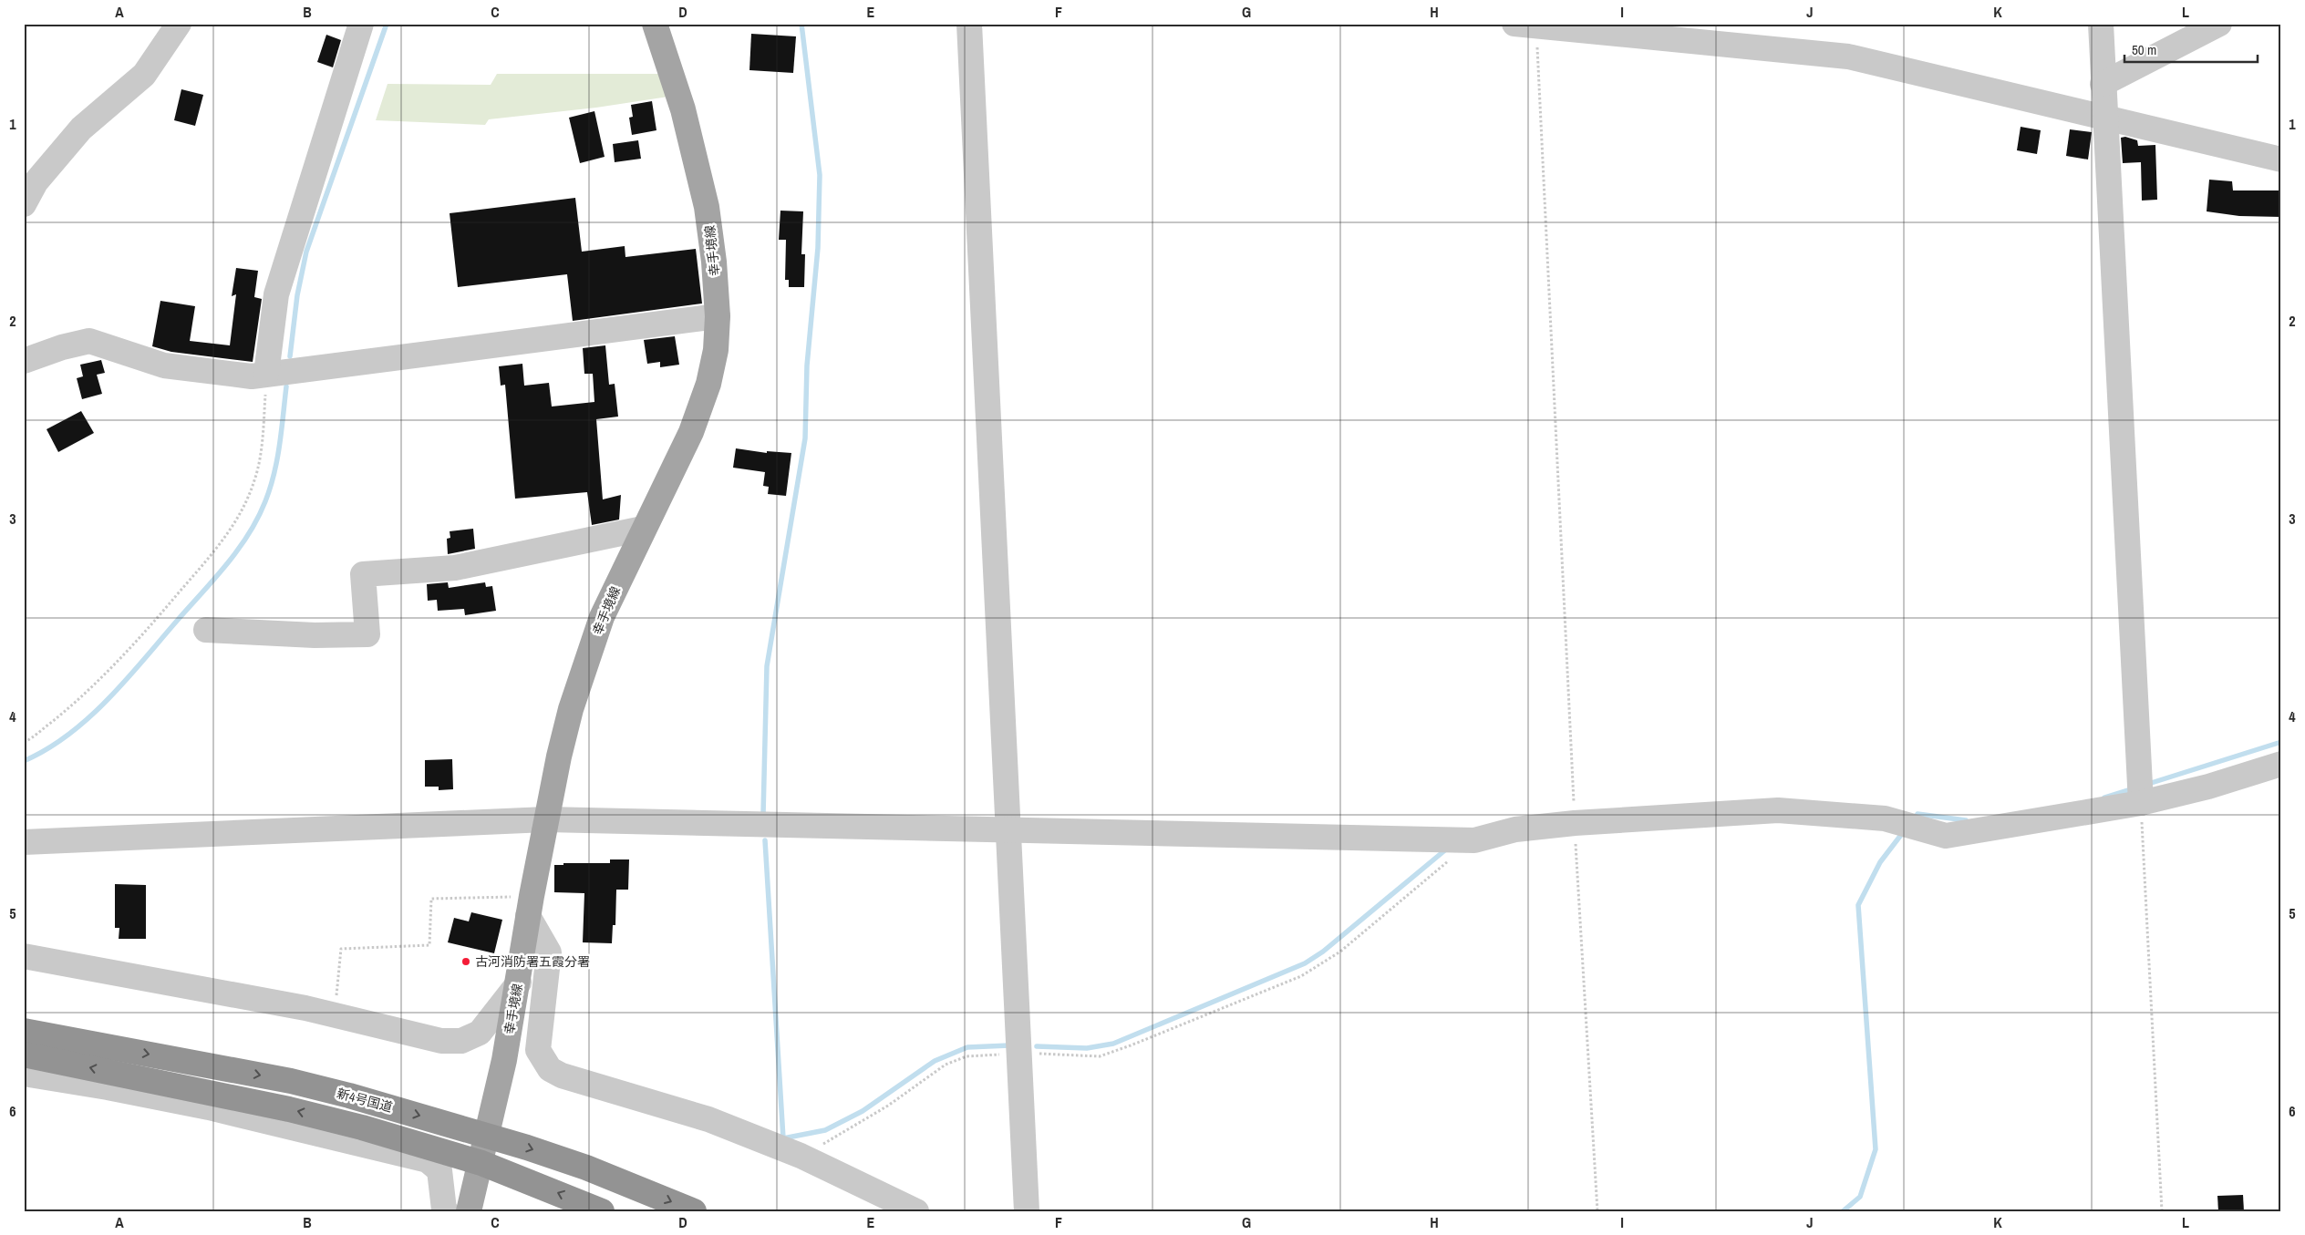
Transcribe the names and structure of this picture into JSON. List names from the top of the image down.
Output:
{
  "streets": {
    "highway": ["新4号国道"],
    "main road": ["幸手境線"]
  },
  "crossings": [
    ["幸手境線", "新4号国道"]
  ],
  "places": ["古河消防署五霞分署"],
  "scale_bar": "50 m",
  "grid": {
    "columns": [
      "A",
      "B",
      "C",
      "D",
      "E",
      "F",
      "G",
      "H",
      "I",
      "J",
      "K",
      "L"
    ],
    "rows": [
      "1",
      "2",
      "3",
      "4",
      "5",
      "6"
    ]
  }
}
